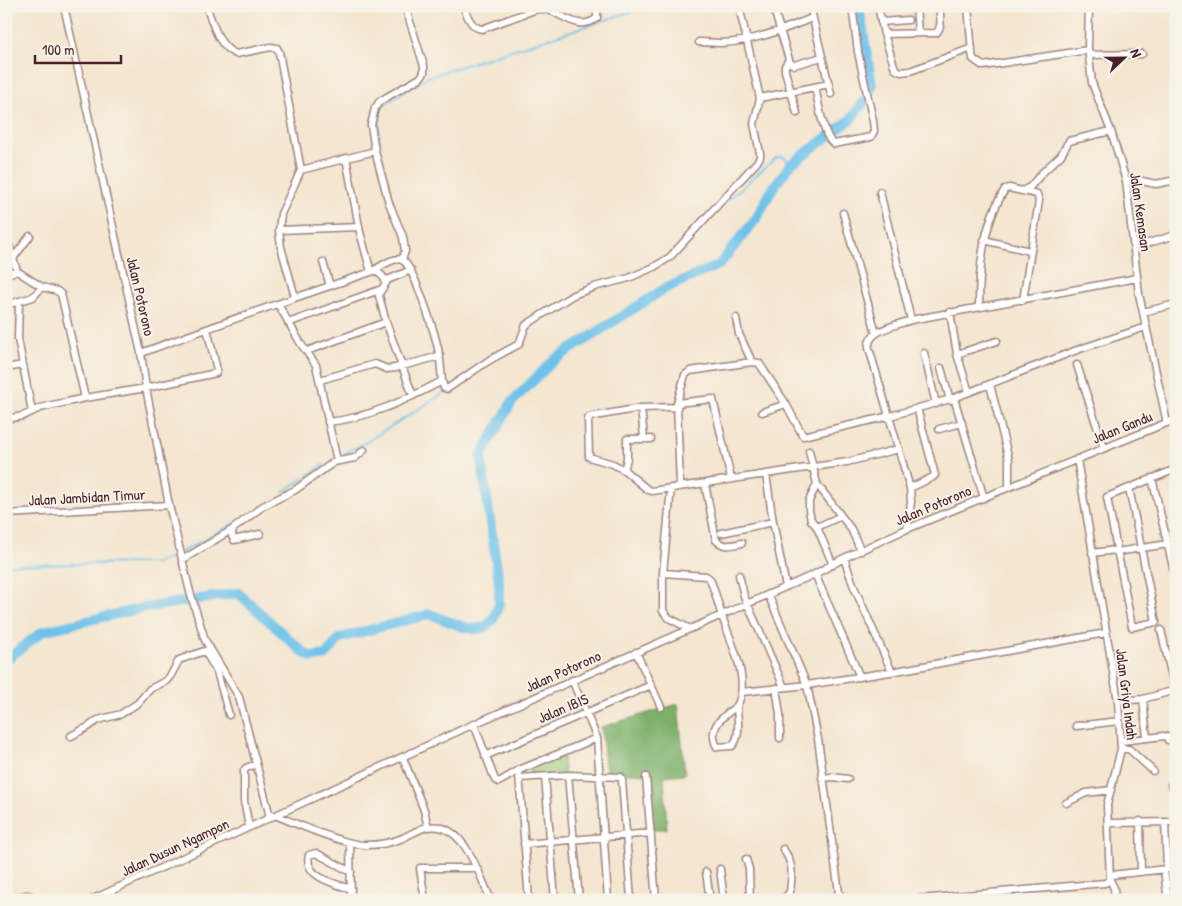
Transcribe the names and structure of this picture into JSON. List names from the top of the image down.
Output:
{
  "streets": {
    "street": [
      "Jalan Kemasan",
      "Jalan Potorono",
      "Jalan Gandu",
      "Jalan Jambidan Timur",
      "Jalan Griya Indah",
      "Jalan IBIS",
      "Jalan Dusun Ngampon"
    ]
  },
  "crossings": [
    ["Jalan Kemasan", "Jalan Gandu"],
    ["Jalan Potorono", "Jalan Gandu"],
    ["Jalan Potorono", "Jalan Jambidan Timur"],
    ["Jalan Potorono", "Jalan Griya Indah"],
    ["Jalan Potorono", "Jalan Dusun Ngampon"],
    ["Jalan Gandu", "Jalan Griya Indah"]
  ],
  "scale_bar": "100 m",
  "north": "right"
}
